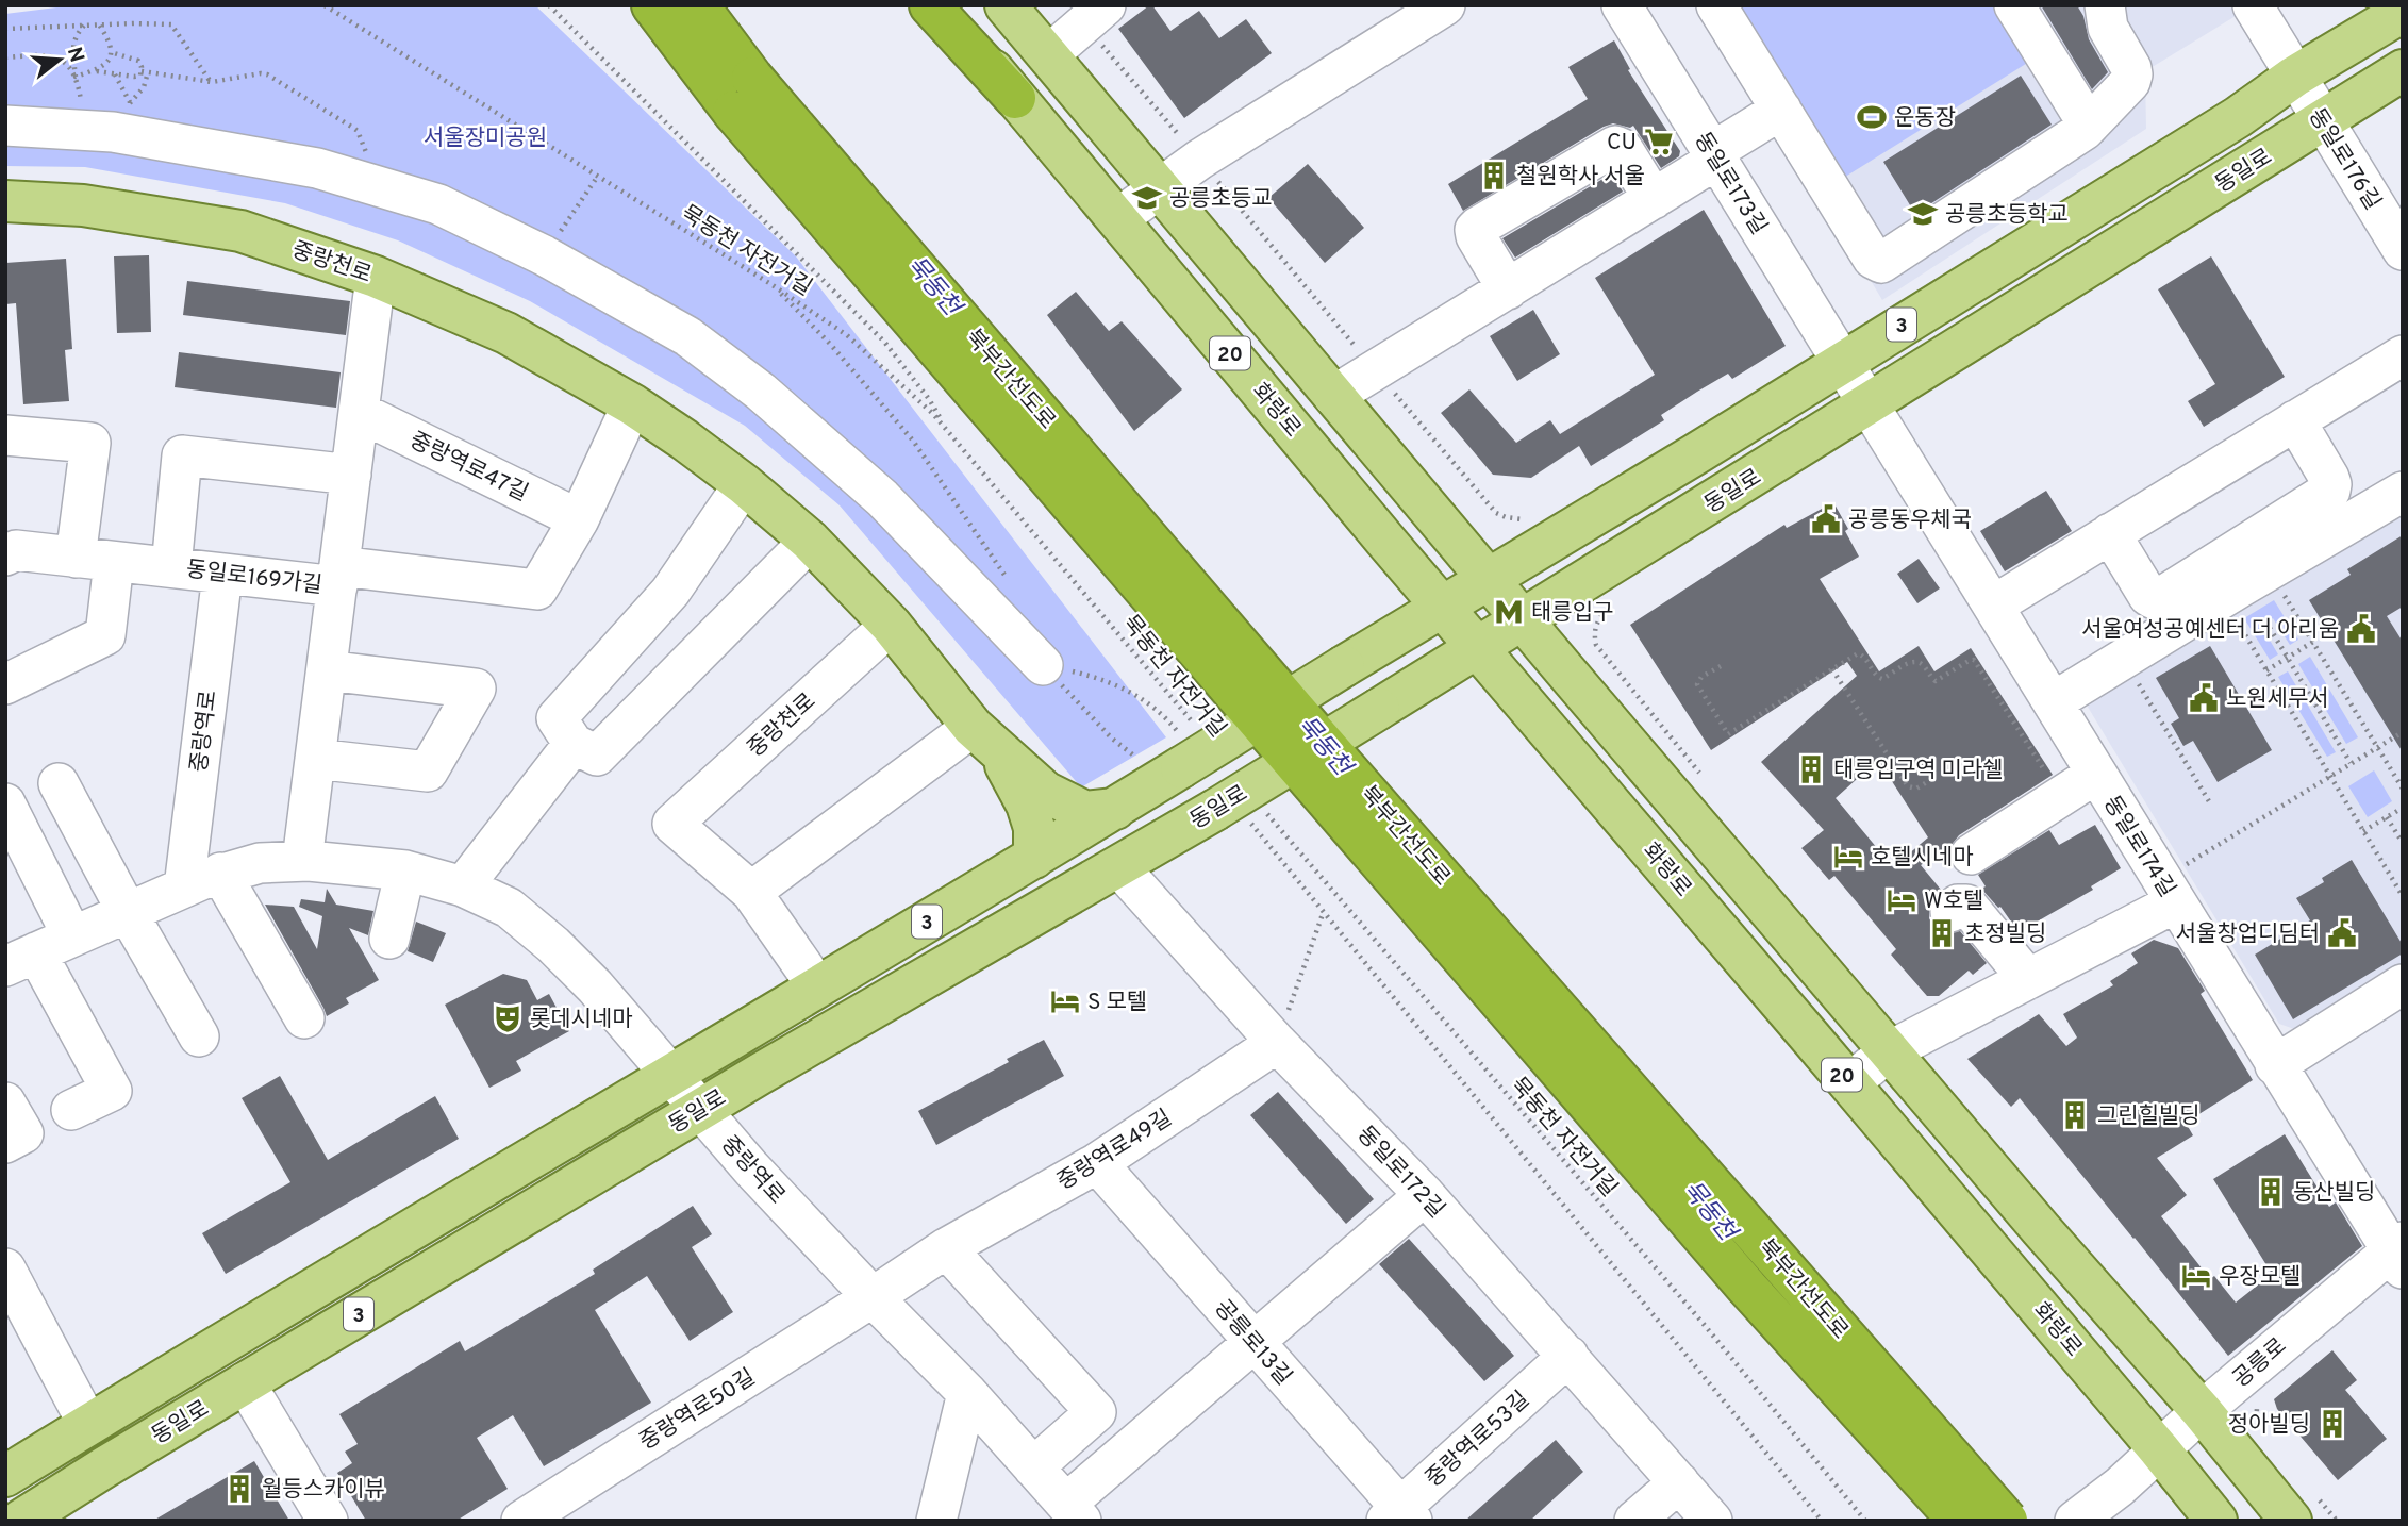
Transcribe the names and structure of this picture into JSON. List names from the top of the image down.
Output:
{
  "streets": {
    "highway": ["북부간선도로"],
    "main road": [
      "동일로",
      "중랑천로",
      "3",
      "20",
      "화랑로"
    ],
    "street": [
      "동일로176길",
      "동일로173길",
      "중랑역로47길",
      "동일로169가길",
      "중랑역로",
      "동일로174길",
      "중랑역로49길",
      "동일로172길",
      "공릉로13길",
      "공릉로",
      "중랑역로50길",
      "중랑역로53길"
    ],
    "path": ["묵동천 자전거길"]
  },
  "crossings": [
    ["동일로176길", "동일로"],
    ["동일로", "동일로173길"],
    ["동일로", "20"],
    ["동일로", "화랑로"],
    ["동일로", "중랑역로"],
    ["동일로", "동일로174길"],
    ["동일로", "동일로172길"],
    ["동일로173길", "동일로174길"],
    ["20", "공릉로"],
    ["화랑로", "공릉로"],
    ["동일로169가길", "중랑역로"],
    ["중랑역로", "중랑역로49길"],
    ["중랑역로", "동일로172길"],
    ["중랑역로", "공릉로13길"],
    ["중랑역로", "중랑역로50길"],
    ["동일로174길", "공릉로"],
    ["중랑역로49길", "동일로172길"],
    ["중랑역로49길", "공릉로13길"],
    ["중랑역로49길", "중랑역로50길"],
    ["동일로172길", "중랑역로53길"],
    ["공릉로13길", "중랑역로53길"]
  ],
  "water": ["묵동천"],
  "parks": ["서울장미공원"],
  "places": {
    "sports": ["운동장"],
    "supermarket": ["CU"],
    "building": [
      "철원학사 서울",
      "태릉입구역 미라쉘",
      "초정빌딩",
      "그린힐빌딩",
      "동산빌딩",
      "정아빌딩",
      "월등스카이뷰"
    ],
    "school or university": ["공릉초등교", "공릉초등학교"],
    "public building": [
      "공릉동우체국",
      "서울여성공예센터 더 아리움",
      "노원세무서",
      "서울창업디딤터"
    ],
    "metro station": ["태릉입구"],
    "hotel": [
      "호텔시네마",
      "W호텔",
      "S 모텔",
      "우장모텔"
    ],
    "theatre": ["롯데시네마"]
  },
  "north": "right"
}
